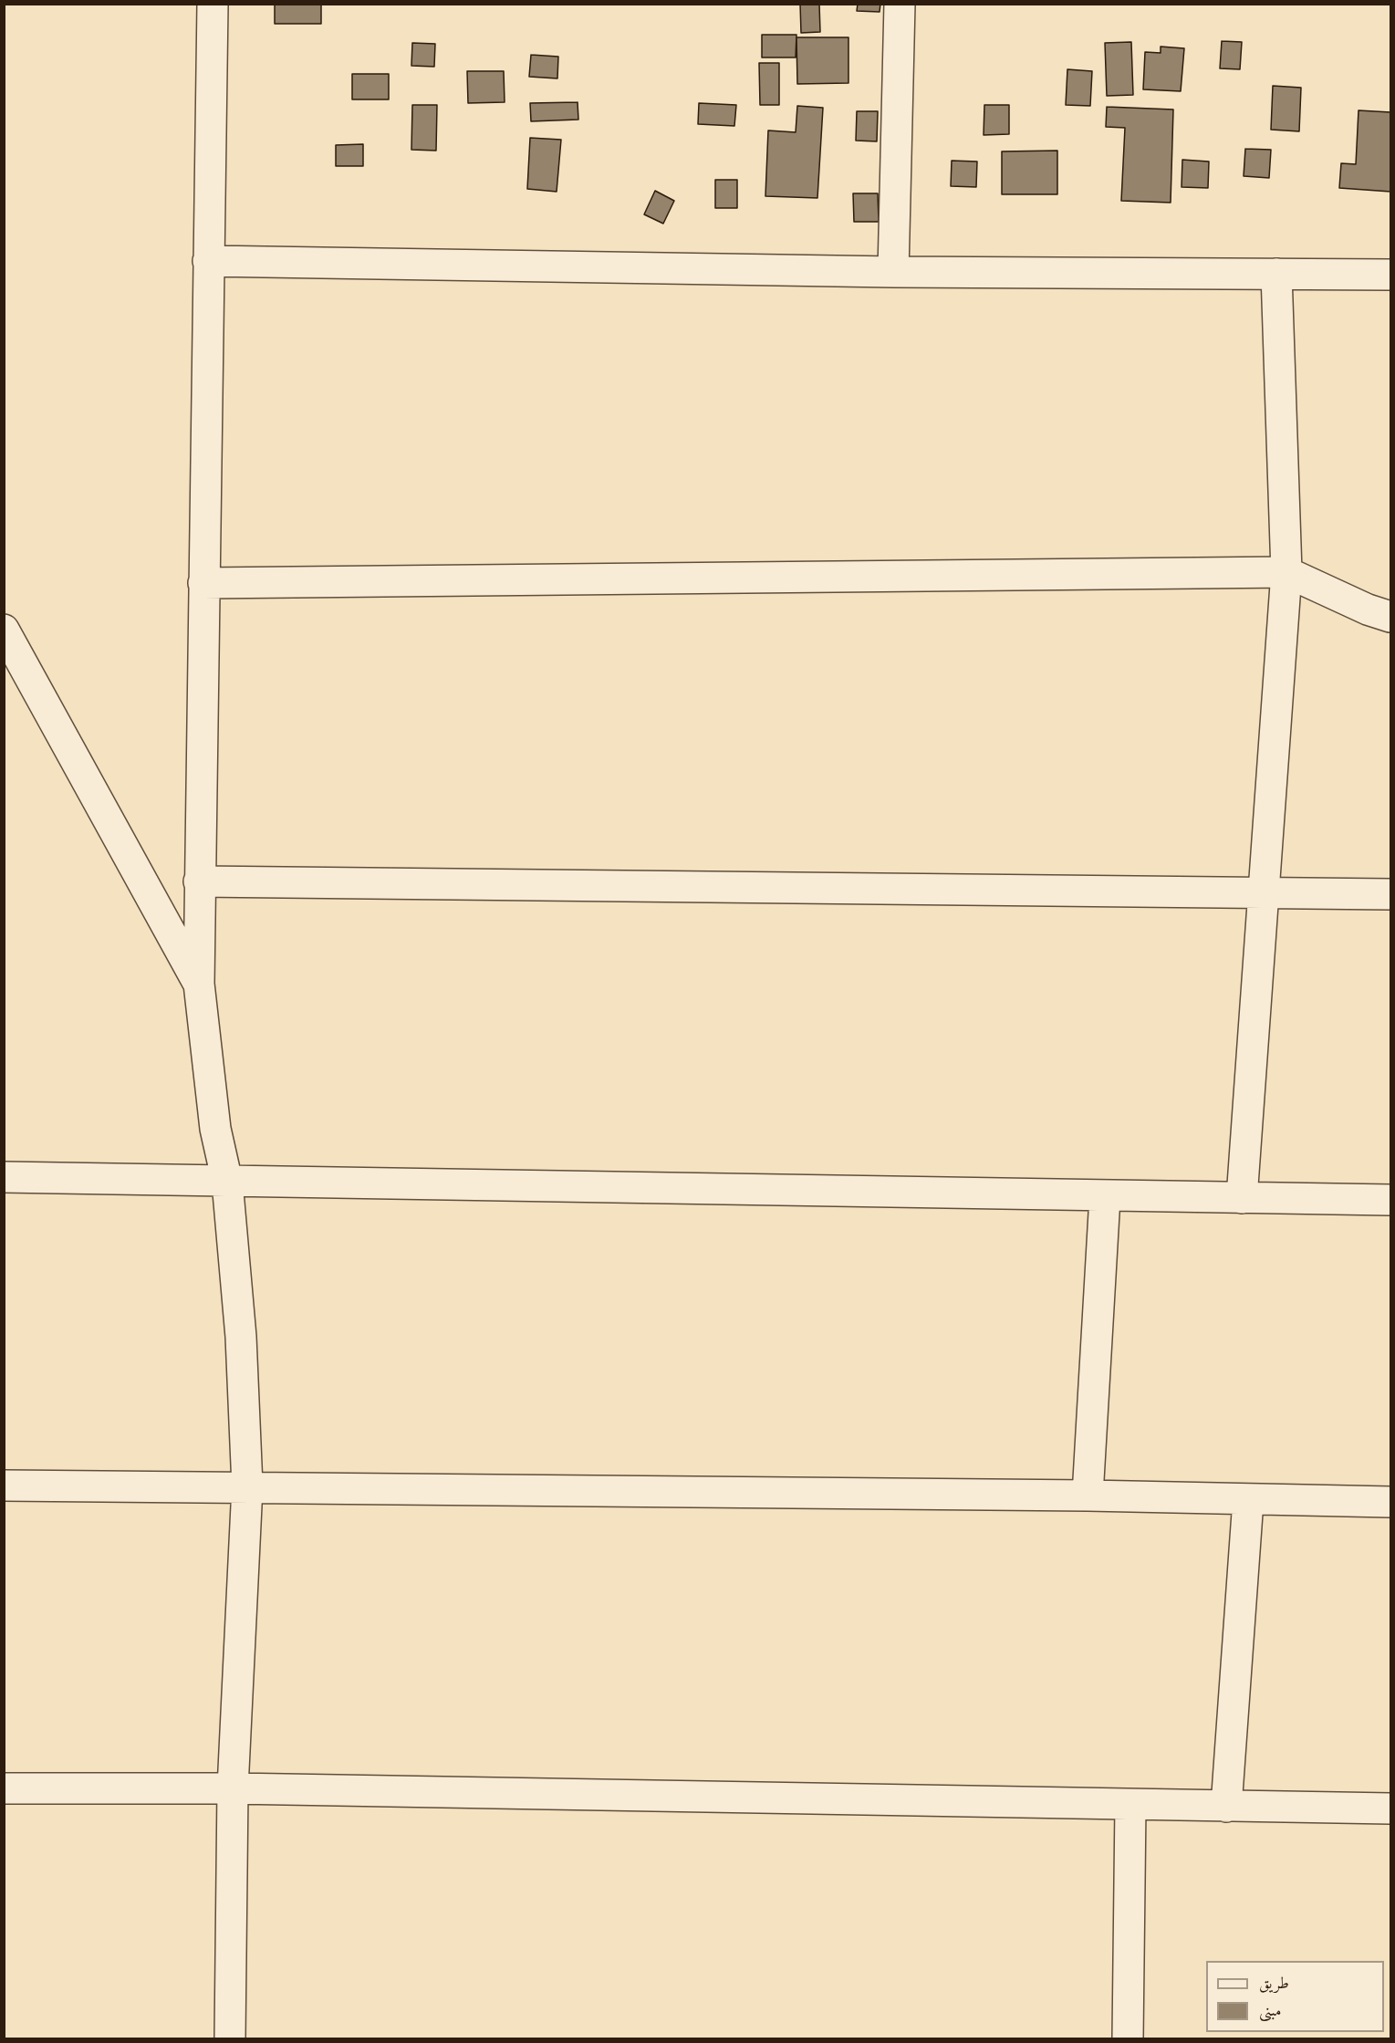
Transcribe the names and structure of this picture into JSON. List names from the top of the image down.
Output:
{
  "legend": ["طريق", "مبنى"]
}
